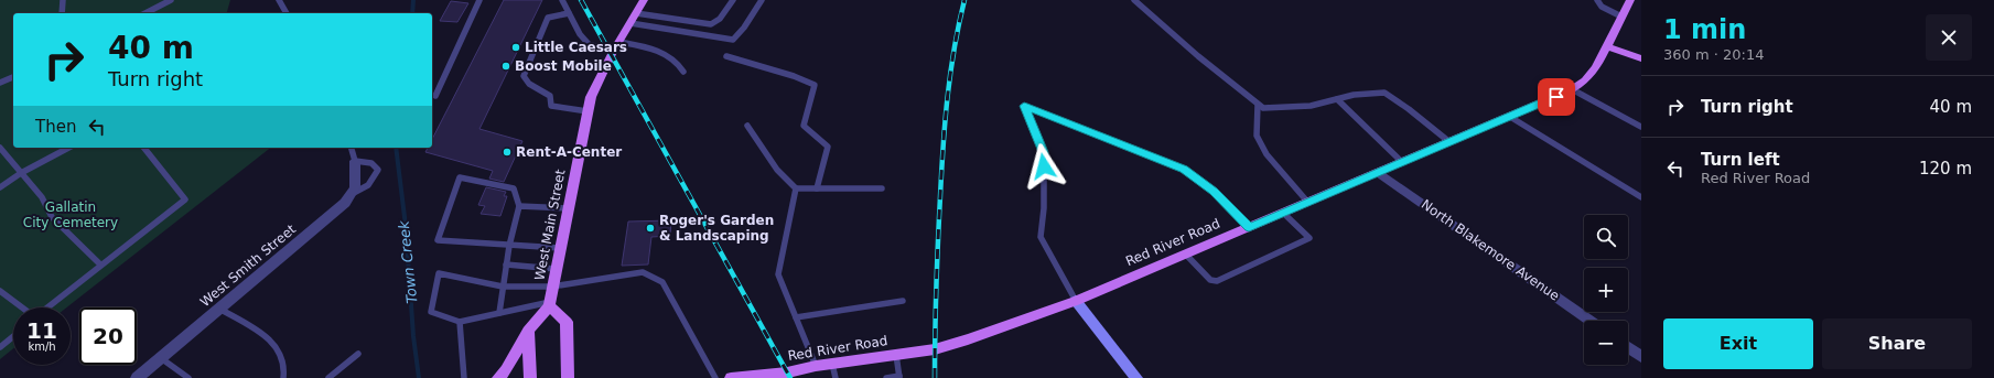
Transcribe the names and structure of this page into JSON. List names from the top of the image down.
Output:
{
  "streets": {
    "main road": ["West Main Street", "Red River Road"],
    "street": ["North Blakemore Avenue", "West Smith Street"]
  },
  "crossings": [
    ["Red River Road", "North Blakemore Avenue"]
  ],
  "water": ["Town Creek"],
  "parks": ["Gallatin City Cemetery"],
  "places": [
    "Little Caesars",
    "Boost Mobile",
    "Rent-A-Center",
    "Roger's Garden & Landscaping"
  ],
  "page": {
    "heading": ["1 min", "360 m · 20:14"],
    "turn": ["40 m", "Turn right"],
    "list": [
      {
        "name": "Turn right",
        "value": "40 m"
      },
      {
        "name": "Turn left",
        "note": "Red River Road",
        "value": "120 m"
      }
    ],
    "then": "Then",
    "map_buttons": ["+", "−"],
    "speed": "11 km/h",
    "limit": "20",
    "buttons": ["Exit", "Share"]
  }
}
